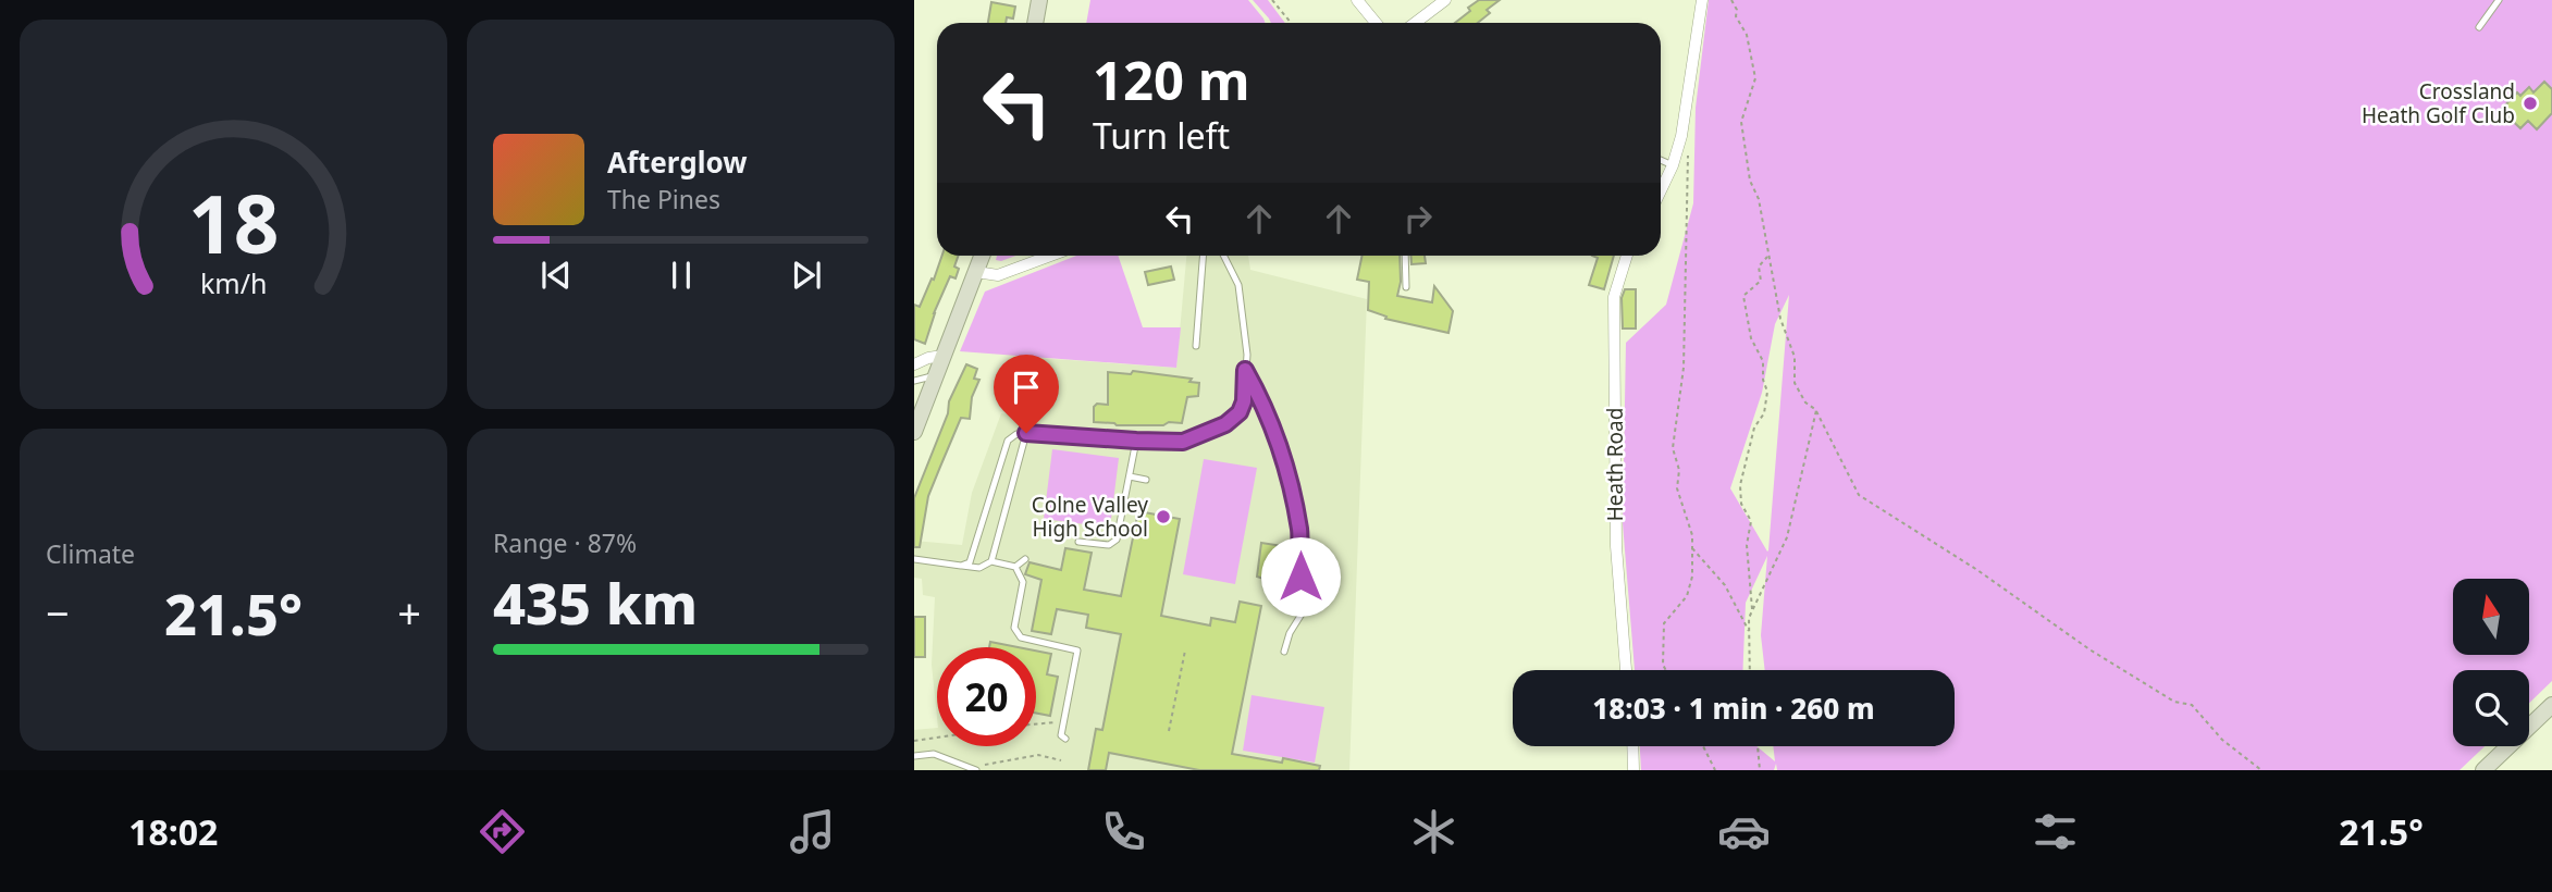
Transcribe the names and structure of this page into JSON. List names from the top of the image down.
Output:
{
  "streets": {
    "street": ["Heath Road"]
  },
  "places": ["Crossland Heath Golf Club", "Colne Valley High School"],
  "north": "top",
  "page": {
    "turn": ["120 m", "Turn left"],
    "song": ["Afterglow", "The Pines"],
    "tile": [
      "Climate",
      ["Range · 87%", "435 km"]
    ],
    "heat": ["−", "21.5°", "+"],
    "limit": "20",
    "trip": "18:03 · 1 min · 260 m",
    "tabs": ["18:02", "21.5°"],
    "gauge": ["18", "km/h"]
  }
}
